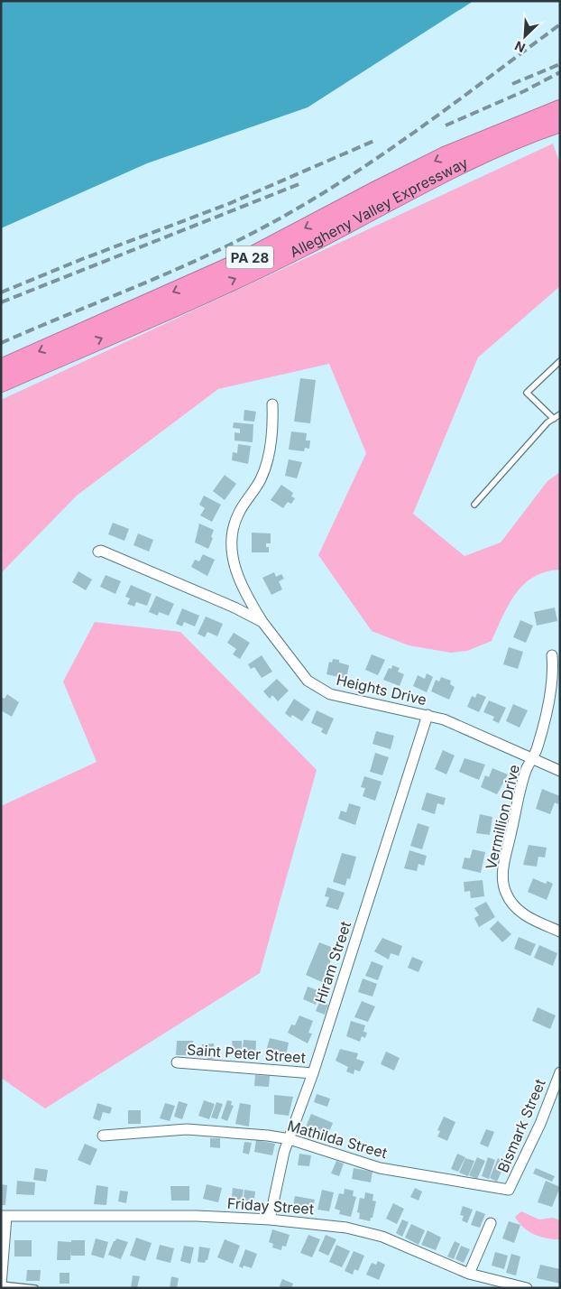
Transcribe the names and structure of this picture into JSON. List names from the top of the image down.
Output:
{
  "streets": {
    "highway": ["Allegheny Valley Expressway", "PA 28"],
    "street": [
      "Heights Drive",
      "Vermillion Drive",
      "Hiram Street",
      "Saint Peter Street",
      "Bismark Street",
      "Mathilda Street",
      "Friday Street"
    ]
  },
  "crossings": [
    ["Heights Drive", "Vermillion Drive"],
    ["Heights Drive", "Hiram Street"],
    ["Hiram Street", "Saint Peter Street"],
    ["Hiram Street", "Mathilda Street"],
    ["Hiram Street", "Friday Street"],
    ["Bismark Street", "Mathilda Street"]
  ],
  "north": "bottom left"
}
